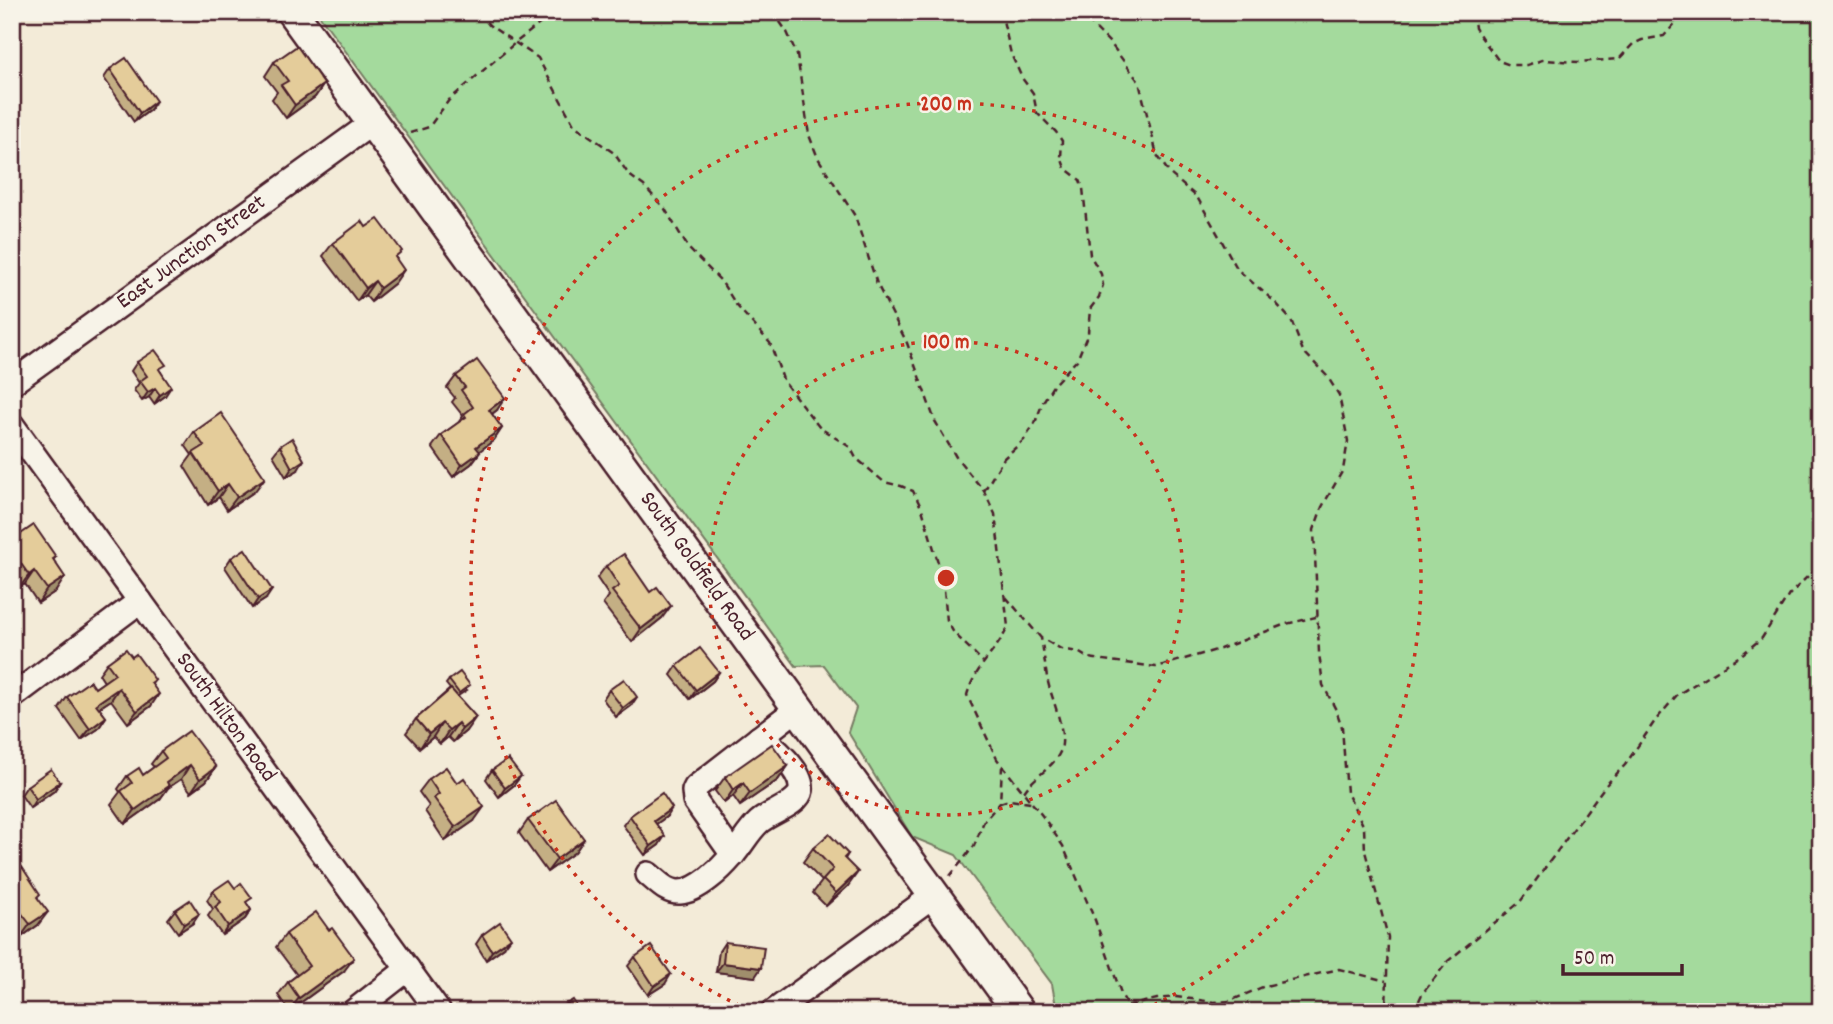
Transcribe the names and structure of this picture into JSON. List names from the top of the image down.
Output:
{
  "streets": {
    "main road": ["South Goldfield Road"],
    "street": ["East Junction Street", "South Hilton Road"]
  },
  "crossings": [
    ["East Junction Street", "South Goldfield Road"]
  ],
  "scale_bar": "50 m",
  "rings": ["200 m", "100 m"]
}
